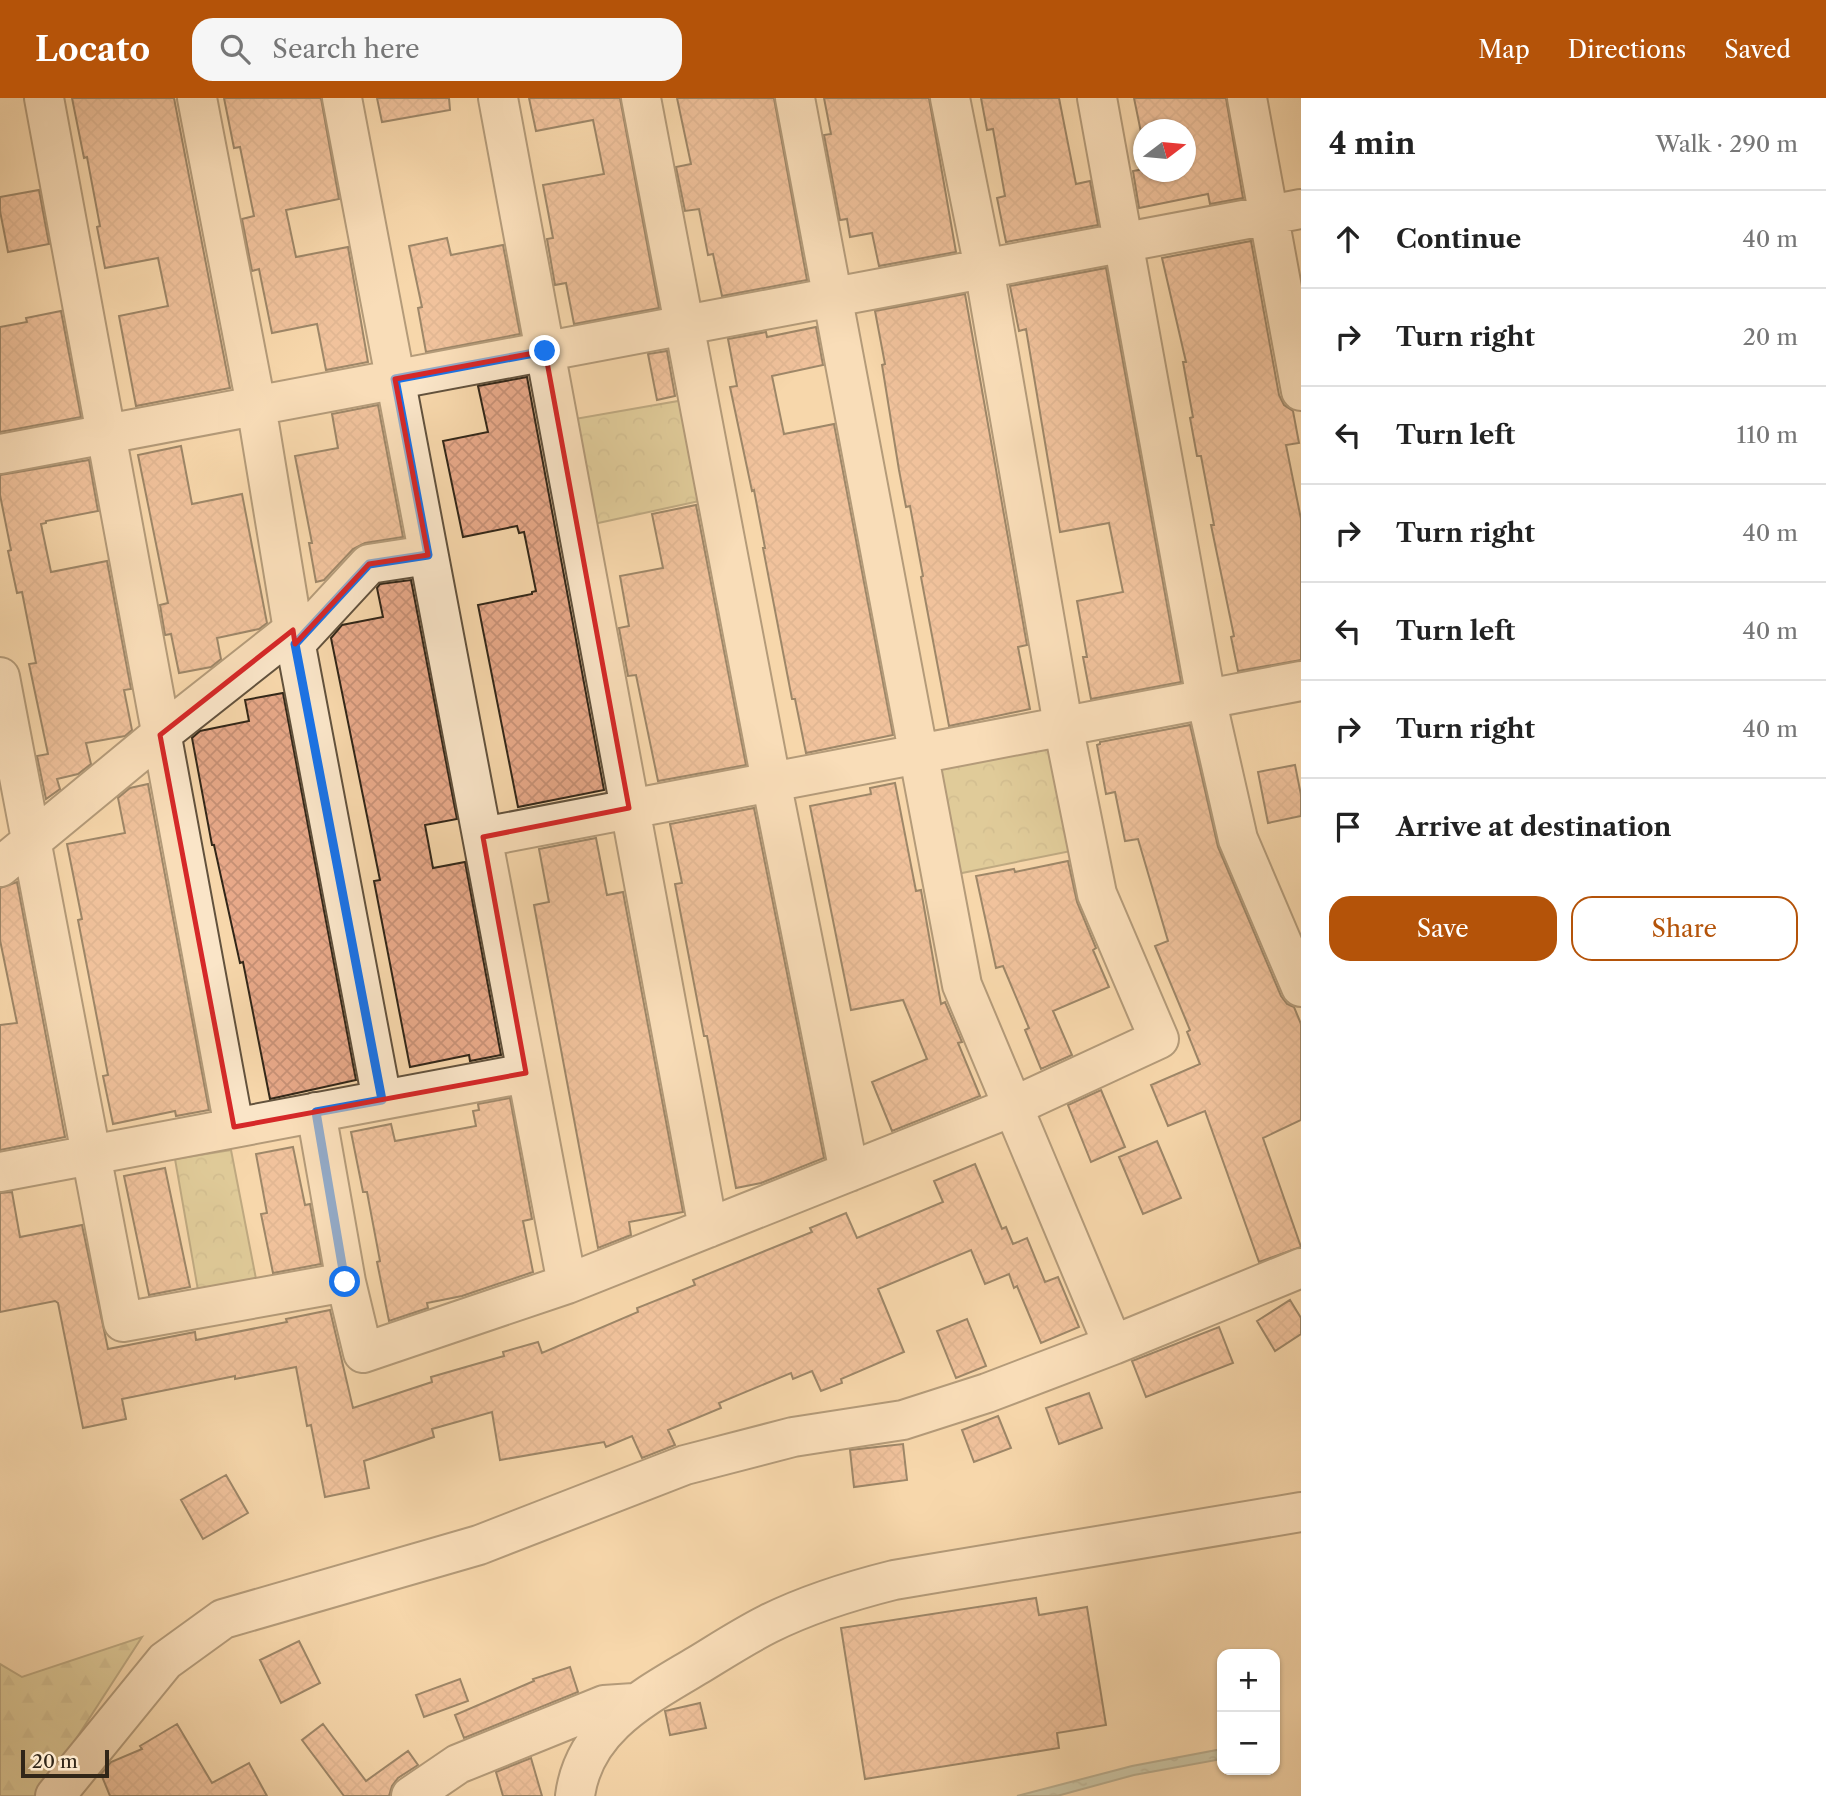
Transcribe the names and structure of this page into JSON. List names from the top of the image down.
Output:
{
  "scale_bar": "20 m",
  "north": "right",
  "page": {
    "header": "Locato",
    "search": "Search here",
    "nav": ["Map", "Directions", "Saved"],
    "heading": ["4 min", "Walk · 290 m"],
    "list": [
      ["Continue", "40 m"],
      ["Turn right", "20 m"],
      ["Turn left", "110 m"],
      ["Turn right", "40 m"],
      ["Turn left", "40 m"],
      ["Turn right", "40 m"],
      "Arrive at destination"
    ],
    "buttons": ["Save", "Share"],
    "map_buttons": ["+", "−"],
    "scale": "20 m"
  }
}
